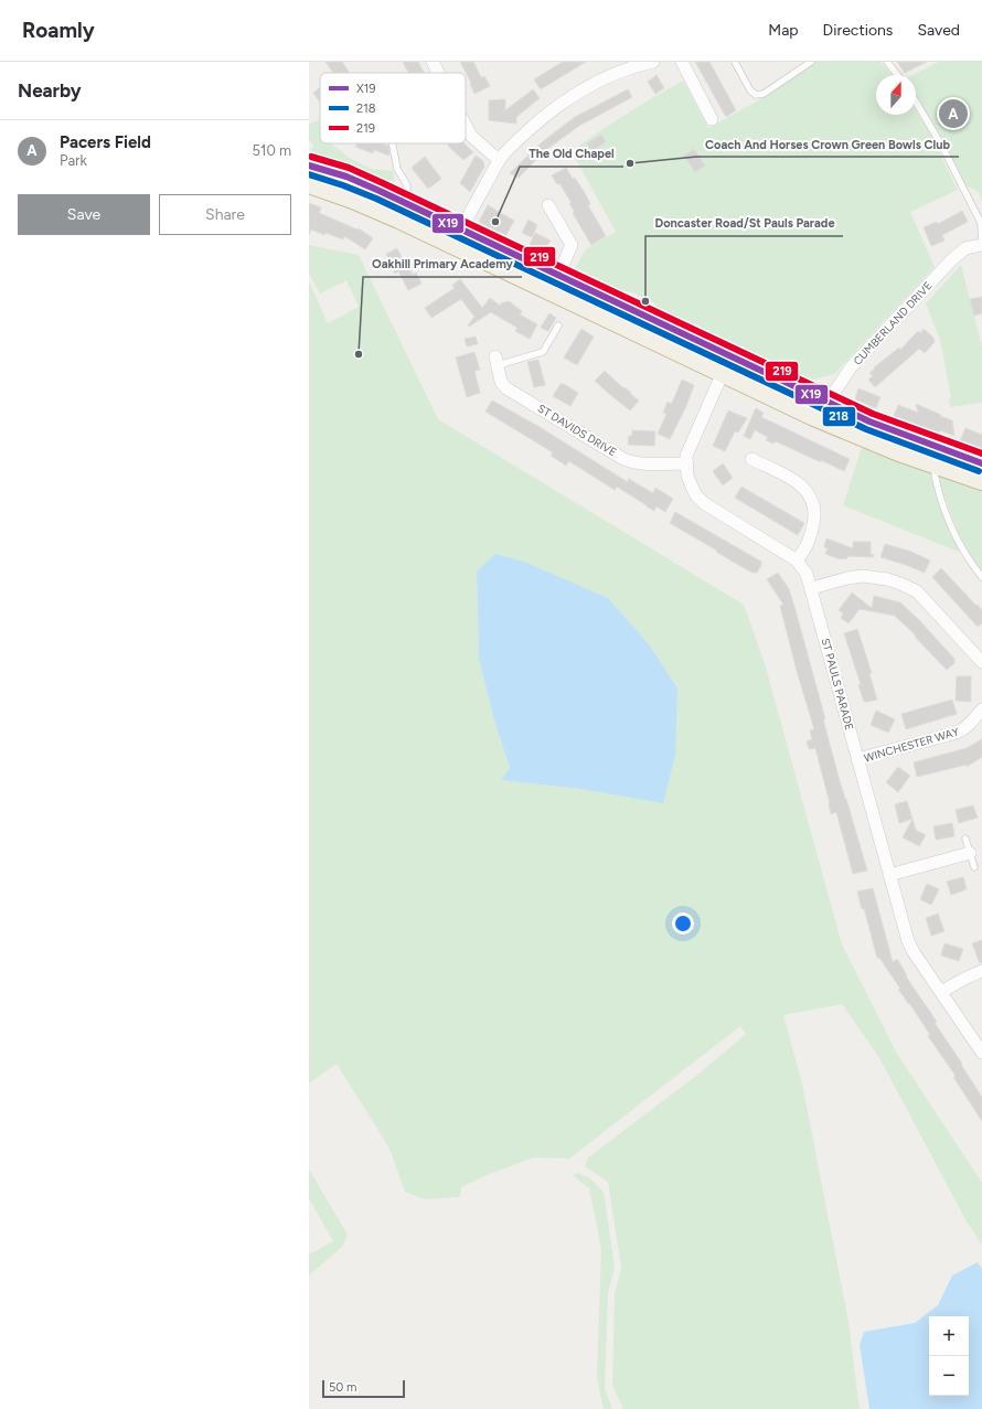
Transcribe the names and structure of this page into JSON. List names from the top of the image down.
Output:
{
  "streets": {
    "street": [
      "CUMBERLAND DRIVE",
      "ST DAVIDS DRIVE",
      "ST PAULS PARADE",
      "WINCHESTER WAY"
    ]
  },
  "crossings": [
    ["ST DAVIDS DRIVE", "ST PAULS PARADE"],
    ["ST PAULS PARADE", "WINCHESTER WAY"]
  ],
  "places": [
    "Coach And Horses Crown Green Bowls Club",
    "The Old Chapel",
    "Doncaster Road/St Pauls Parade",
    "Oakhill Primary Academy"
  ],
  "lines": ["transit line 219", "transit line X19", "transit line 218"],
  "legend": ["X19", "218", "219"],
  "scale_bar": "50 m",
  "north": "top",
  "page": {
    "header": "Roamly",
    "nav": ["Map", "Directions", "Saved"],
    "heading": "Nearby",
    "pins": "A",
    "list": [
      {
        "mark": "A",
        "name": "Pacers Field",
        "note": "Park",
        "value": "510 m"
      }
    ],
    "buttons": ["Save", "Share"],
    "map_buttons": ["+", "−"],
    "scale": "50 m"
  }
}
